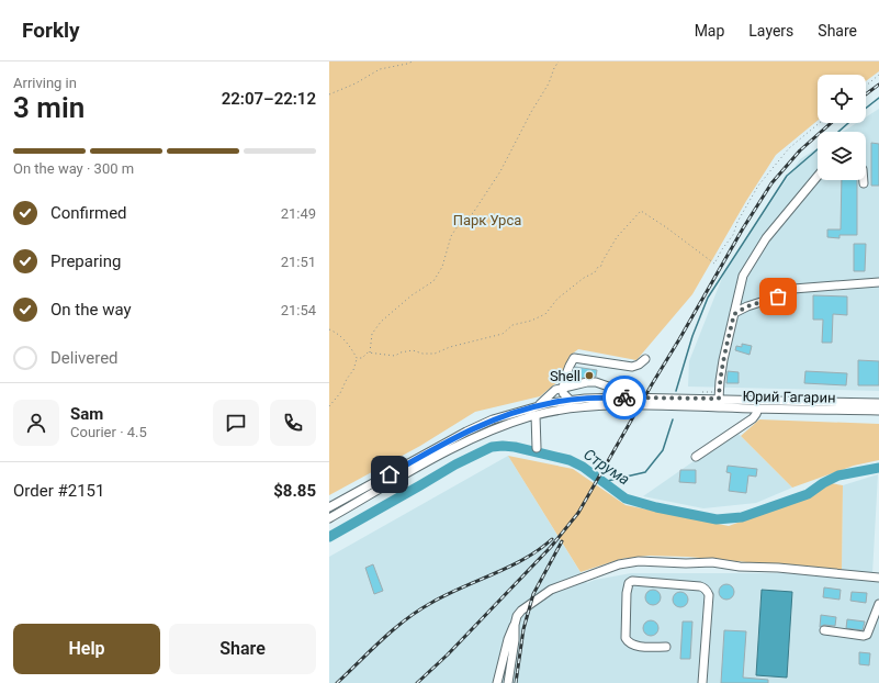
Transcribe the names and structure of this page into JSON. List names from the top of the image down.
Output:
{
  "streets": {
    "street": ["Юрий Гагарин"]
  },
  "water": ["Струма"],
  "parks": ["Парк Урса"],
  "places": ["Shell"],
  "page": {
    "header": "Forkly",
    "nav": ["Map", "Layers", "Share"],
    "heading": ["3 min", "Arriving in", "22:07–22:12"],
    "panel": [
      "Sam",
      "Courier · 4.5",
      "Order #2151",
      "$8.85"
    ],
    "bar": "On the way · 300 m",
    "list": [
      ["Confirmed", "21:49"],
      ["Preparing", "21:51"],
      ["On the way", "21:54"],
      "Delivered"
    ],
    "buttons": ["Help", "Share"]
  }
}
